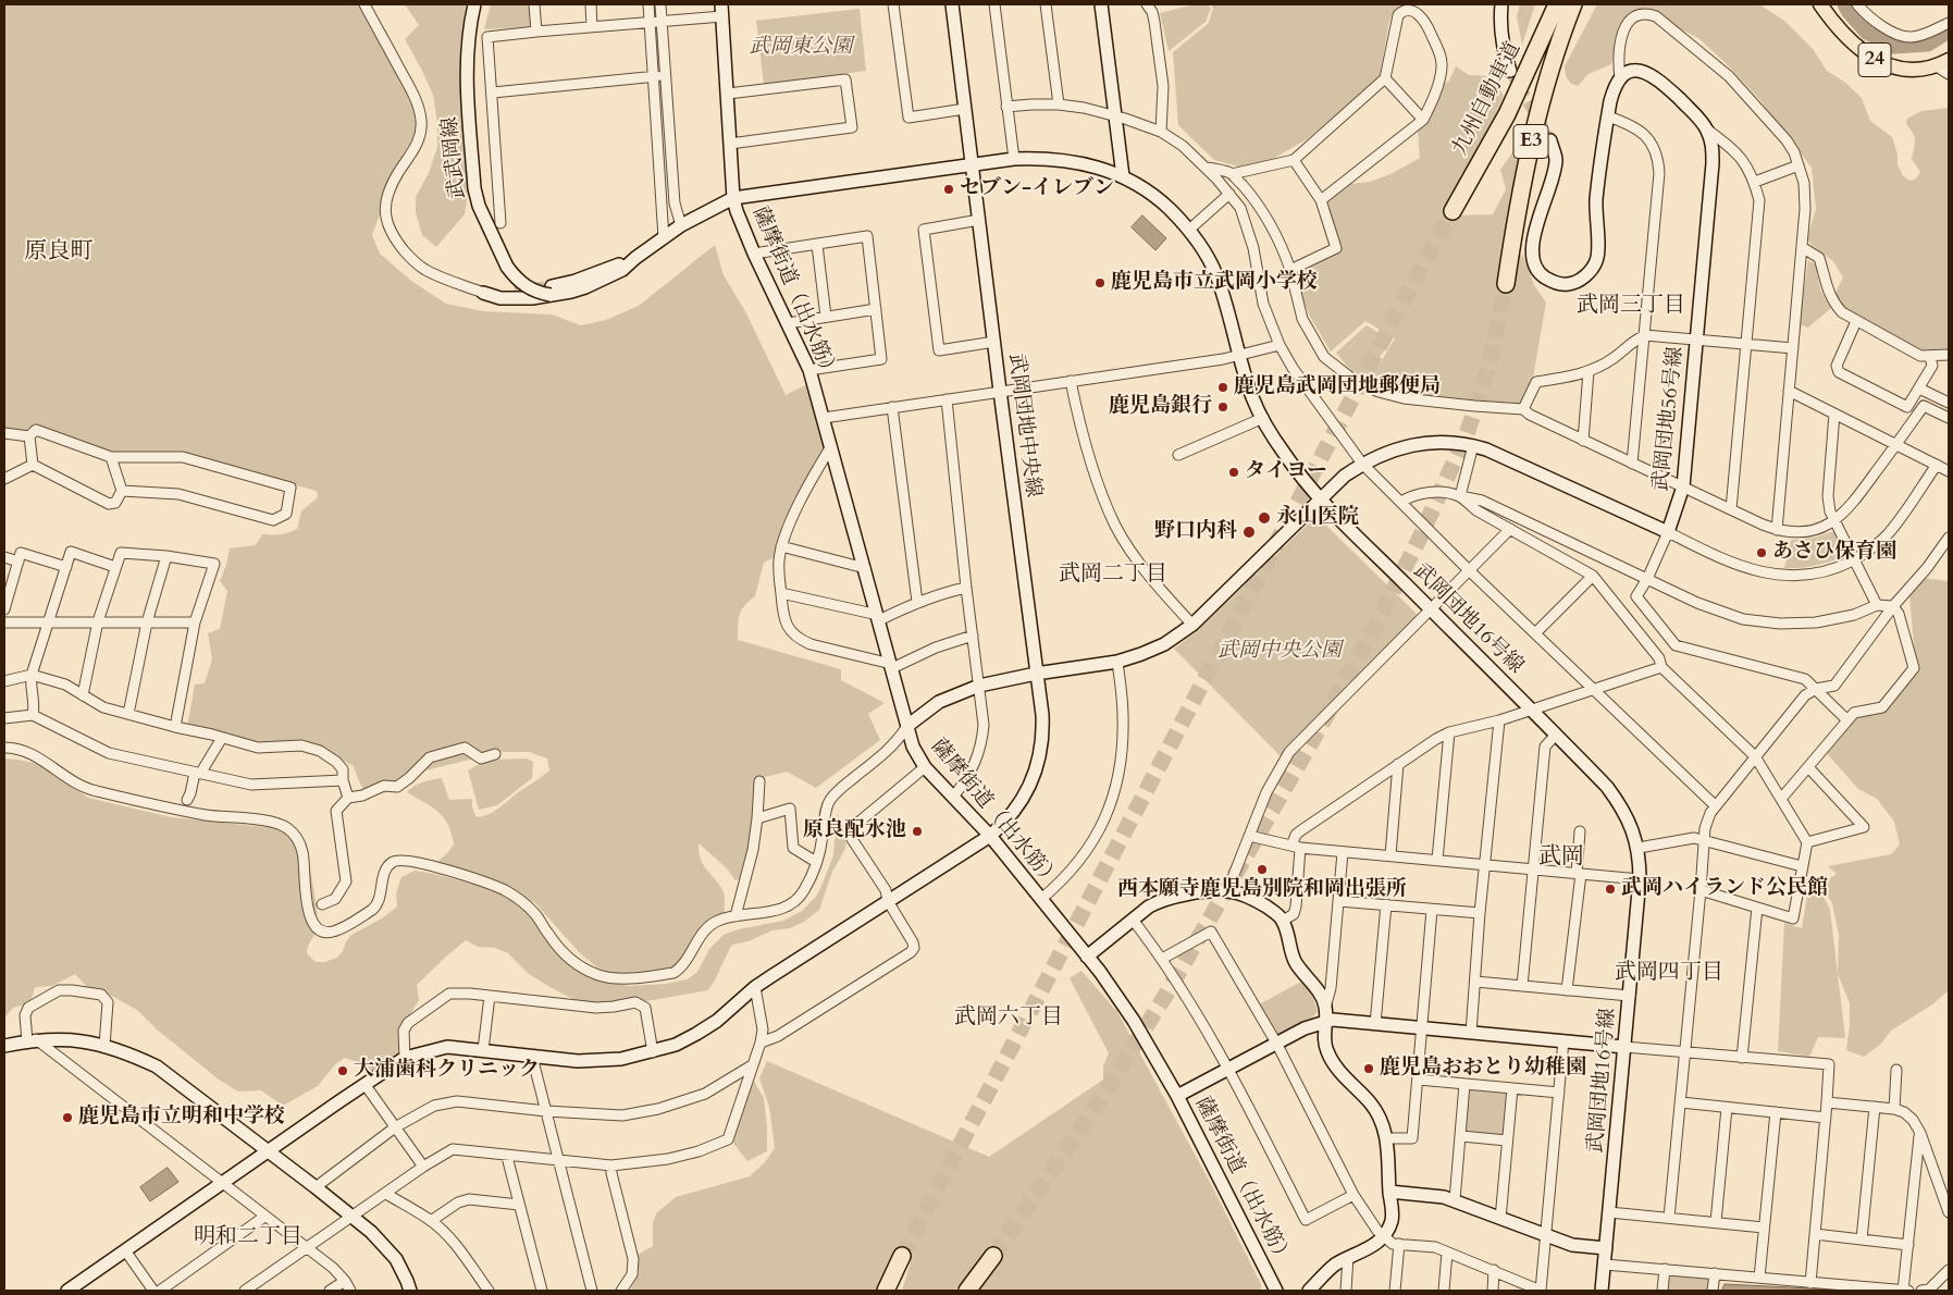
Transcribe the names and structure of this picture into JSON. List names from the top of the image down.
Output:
{
  "streets": {
    "highway": ["九州自動車道", "E3"],
    "main road": ["24"],
    "street": [
      "武武岡線",
      "薩摩街道（出水筋）",
      "武岡団地56号線",
      "武岡団地中央線",
      "武岡団地16号線"
    ]
  },
  "crossings": [
    ["薩摩街道（出水筋）", "武岡団地中央線"],
    ["薩摩街道（出水筋）", "武岡団地16号線"],
    ["武岡団地中央線", "武岡団地16号線"]
  ],
  "districts": [
    "原良町",
    "武岡三丁目",
    "武岡二丁目",
    "武岡",
    "武岡四丁目",
    "武岡六丁目",
    "明和二丁目"
  ],
  "parks": ["武岡東公園", "武岡中央公園"],
  "places": [
    "セブン-イレブン",
    "鹿児島市立武岡小学校",
    "鹿児島武岡団地郵便局",
    "鹿児島銀行",
    "タイヨー",
    "永山医院",
    "野口内科",
    "あさひ保育園",
    "原良配水池",
    "西本願寺鹿児島別院和岡出張所",
    "武岡ハイランド公民館",
    "鹿児島おおとり幼稚園",
    "大浦歯科クリニック",
    "鹿児島市立明和中学校"
  ]
}
